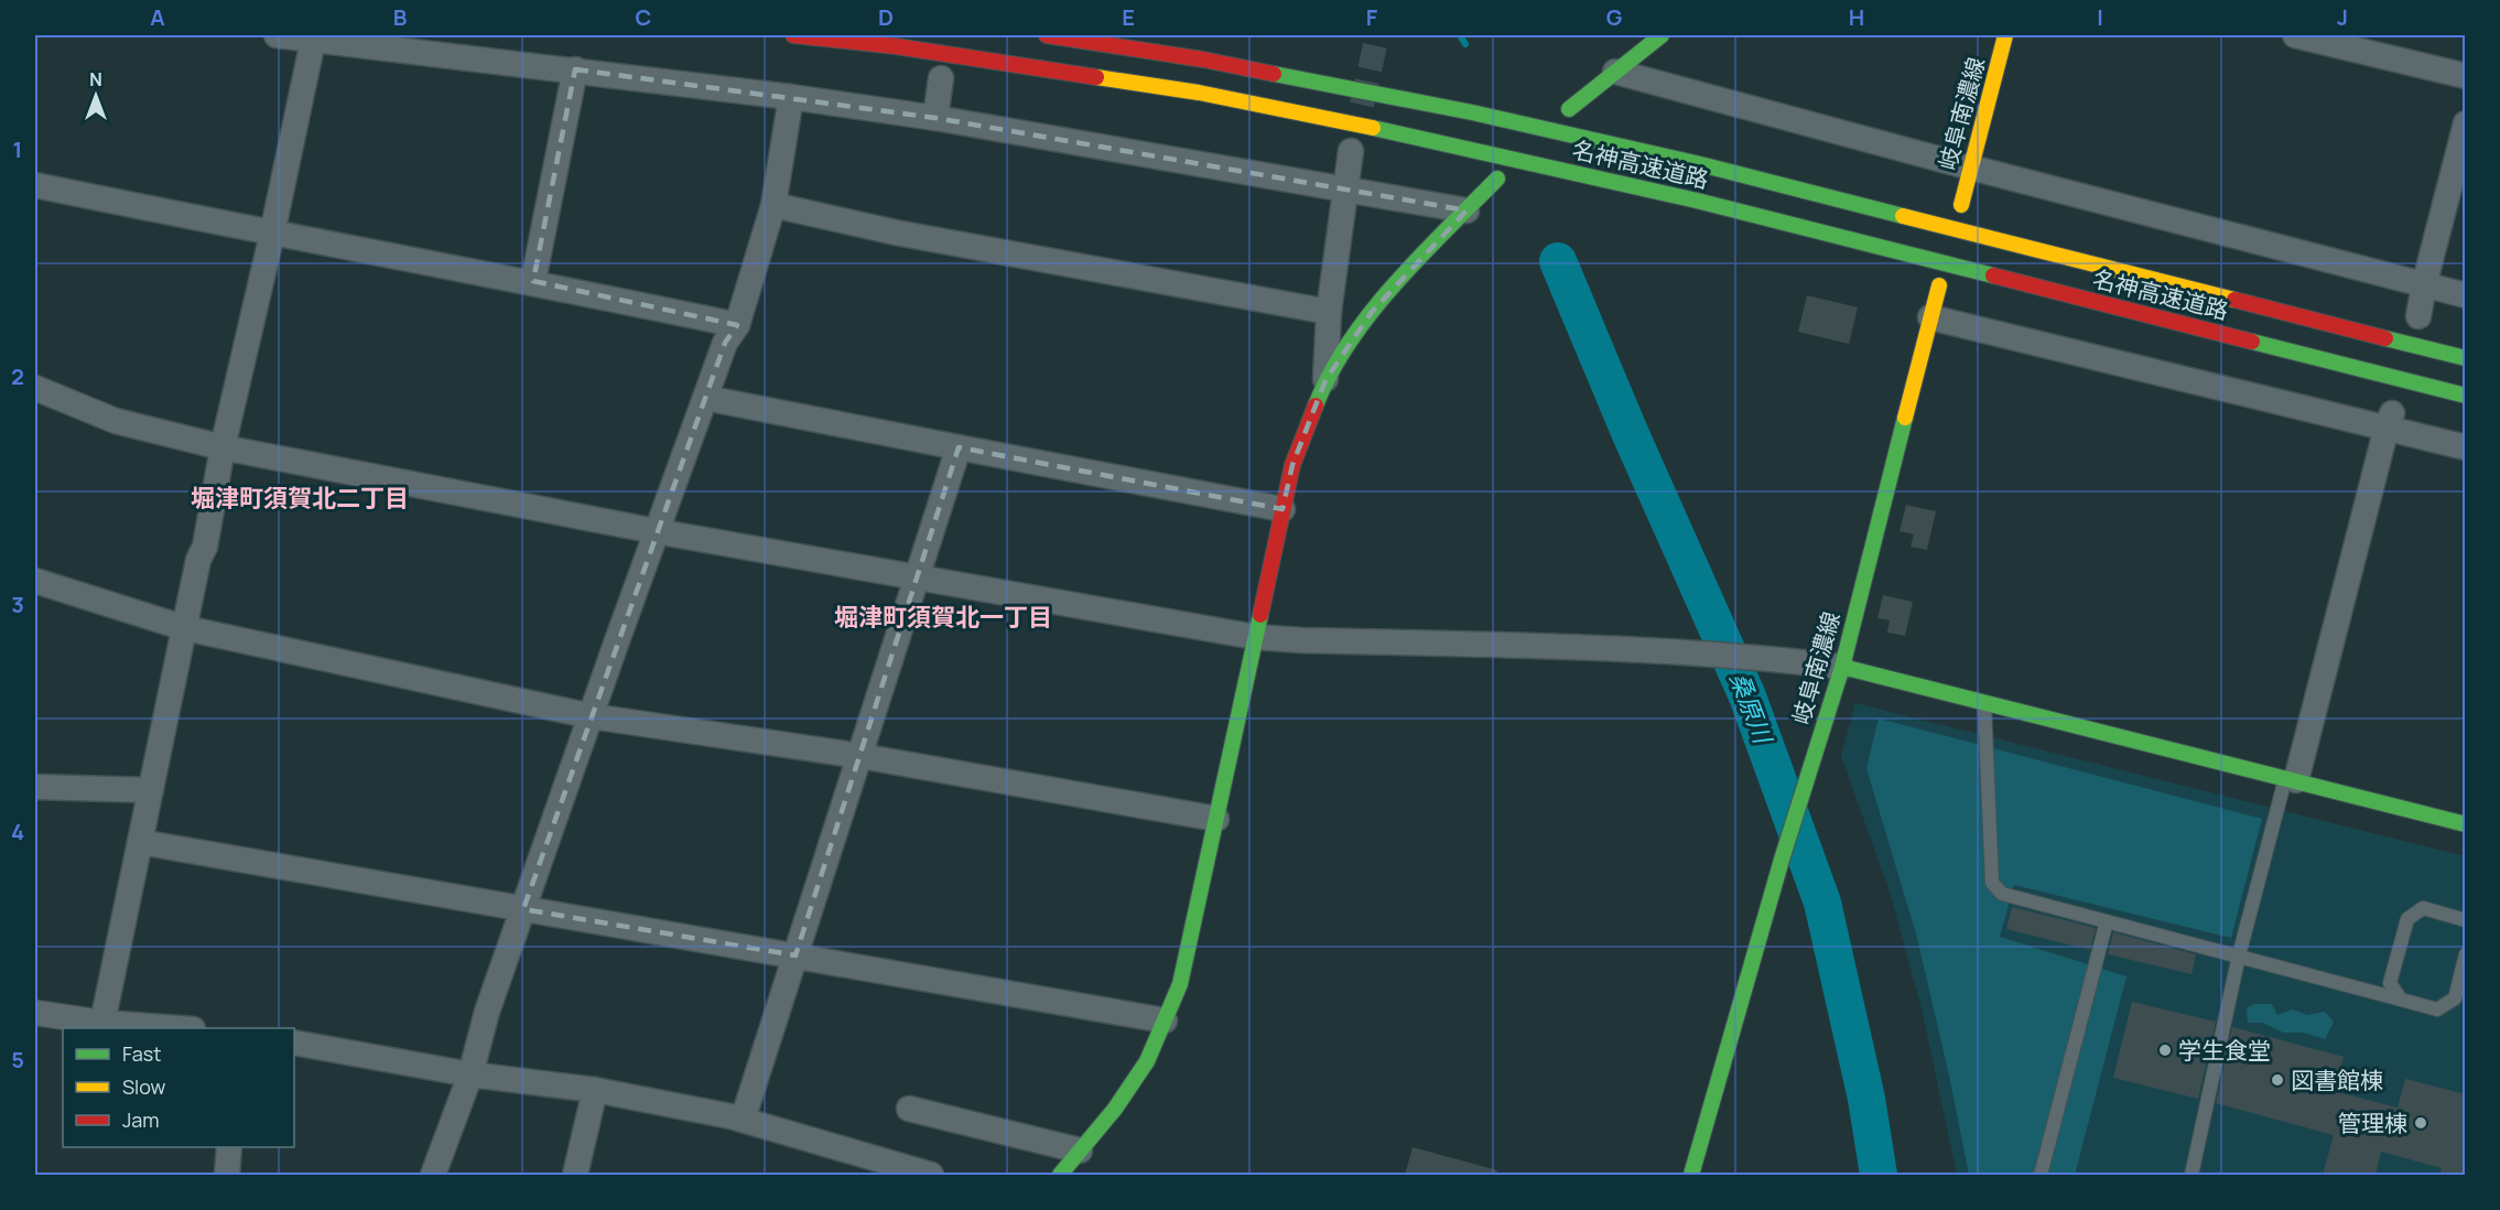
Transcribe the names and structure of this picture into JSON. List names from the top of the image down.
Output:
{
  "streets": {
    "main road": ["岐阜南濃線", "名神高速道路"]
  },
  "districts": ["堀津町須賀北二丁目", "堀津町須賀北一丁目"],
  "water": ["桑原川"],
  "places": ["学生食堂", "図書館棟", "管理棟"],
  "legend": ["Fast", "Slow", "Jam"],
  "north": "top",
  "grid": {
    "columns": [
      "A",
      "B",
      "C",
      "D",
      "E",
      "F",
      "G",
      "H",
      "I",
      "J"
    ],
    "rows": [
      "1",
      "2",
      "3",
      "4",
      "5"
    ]
  }
}
